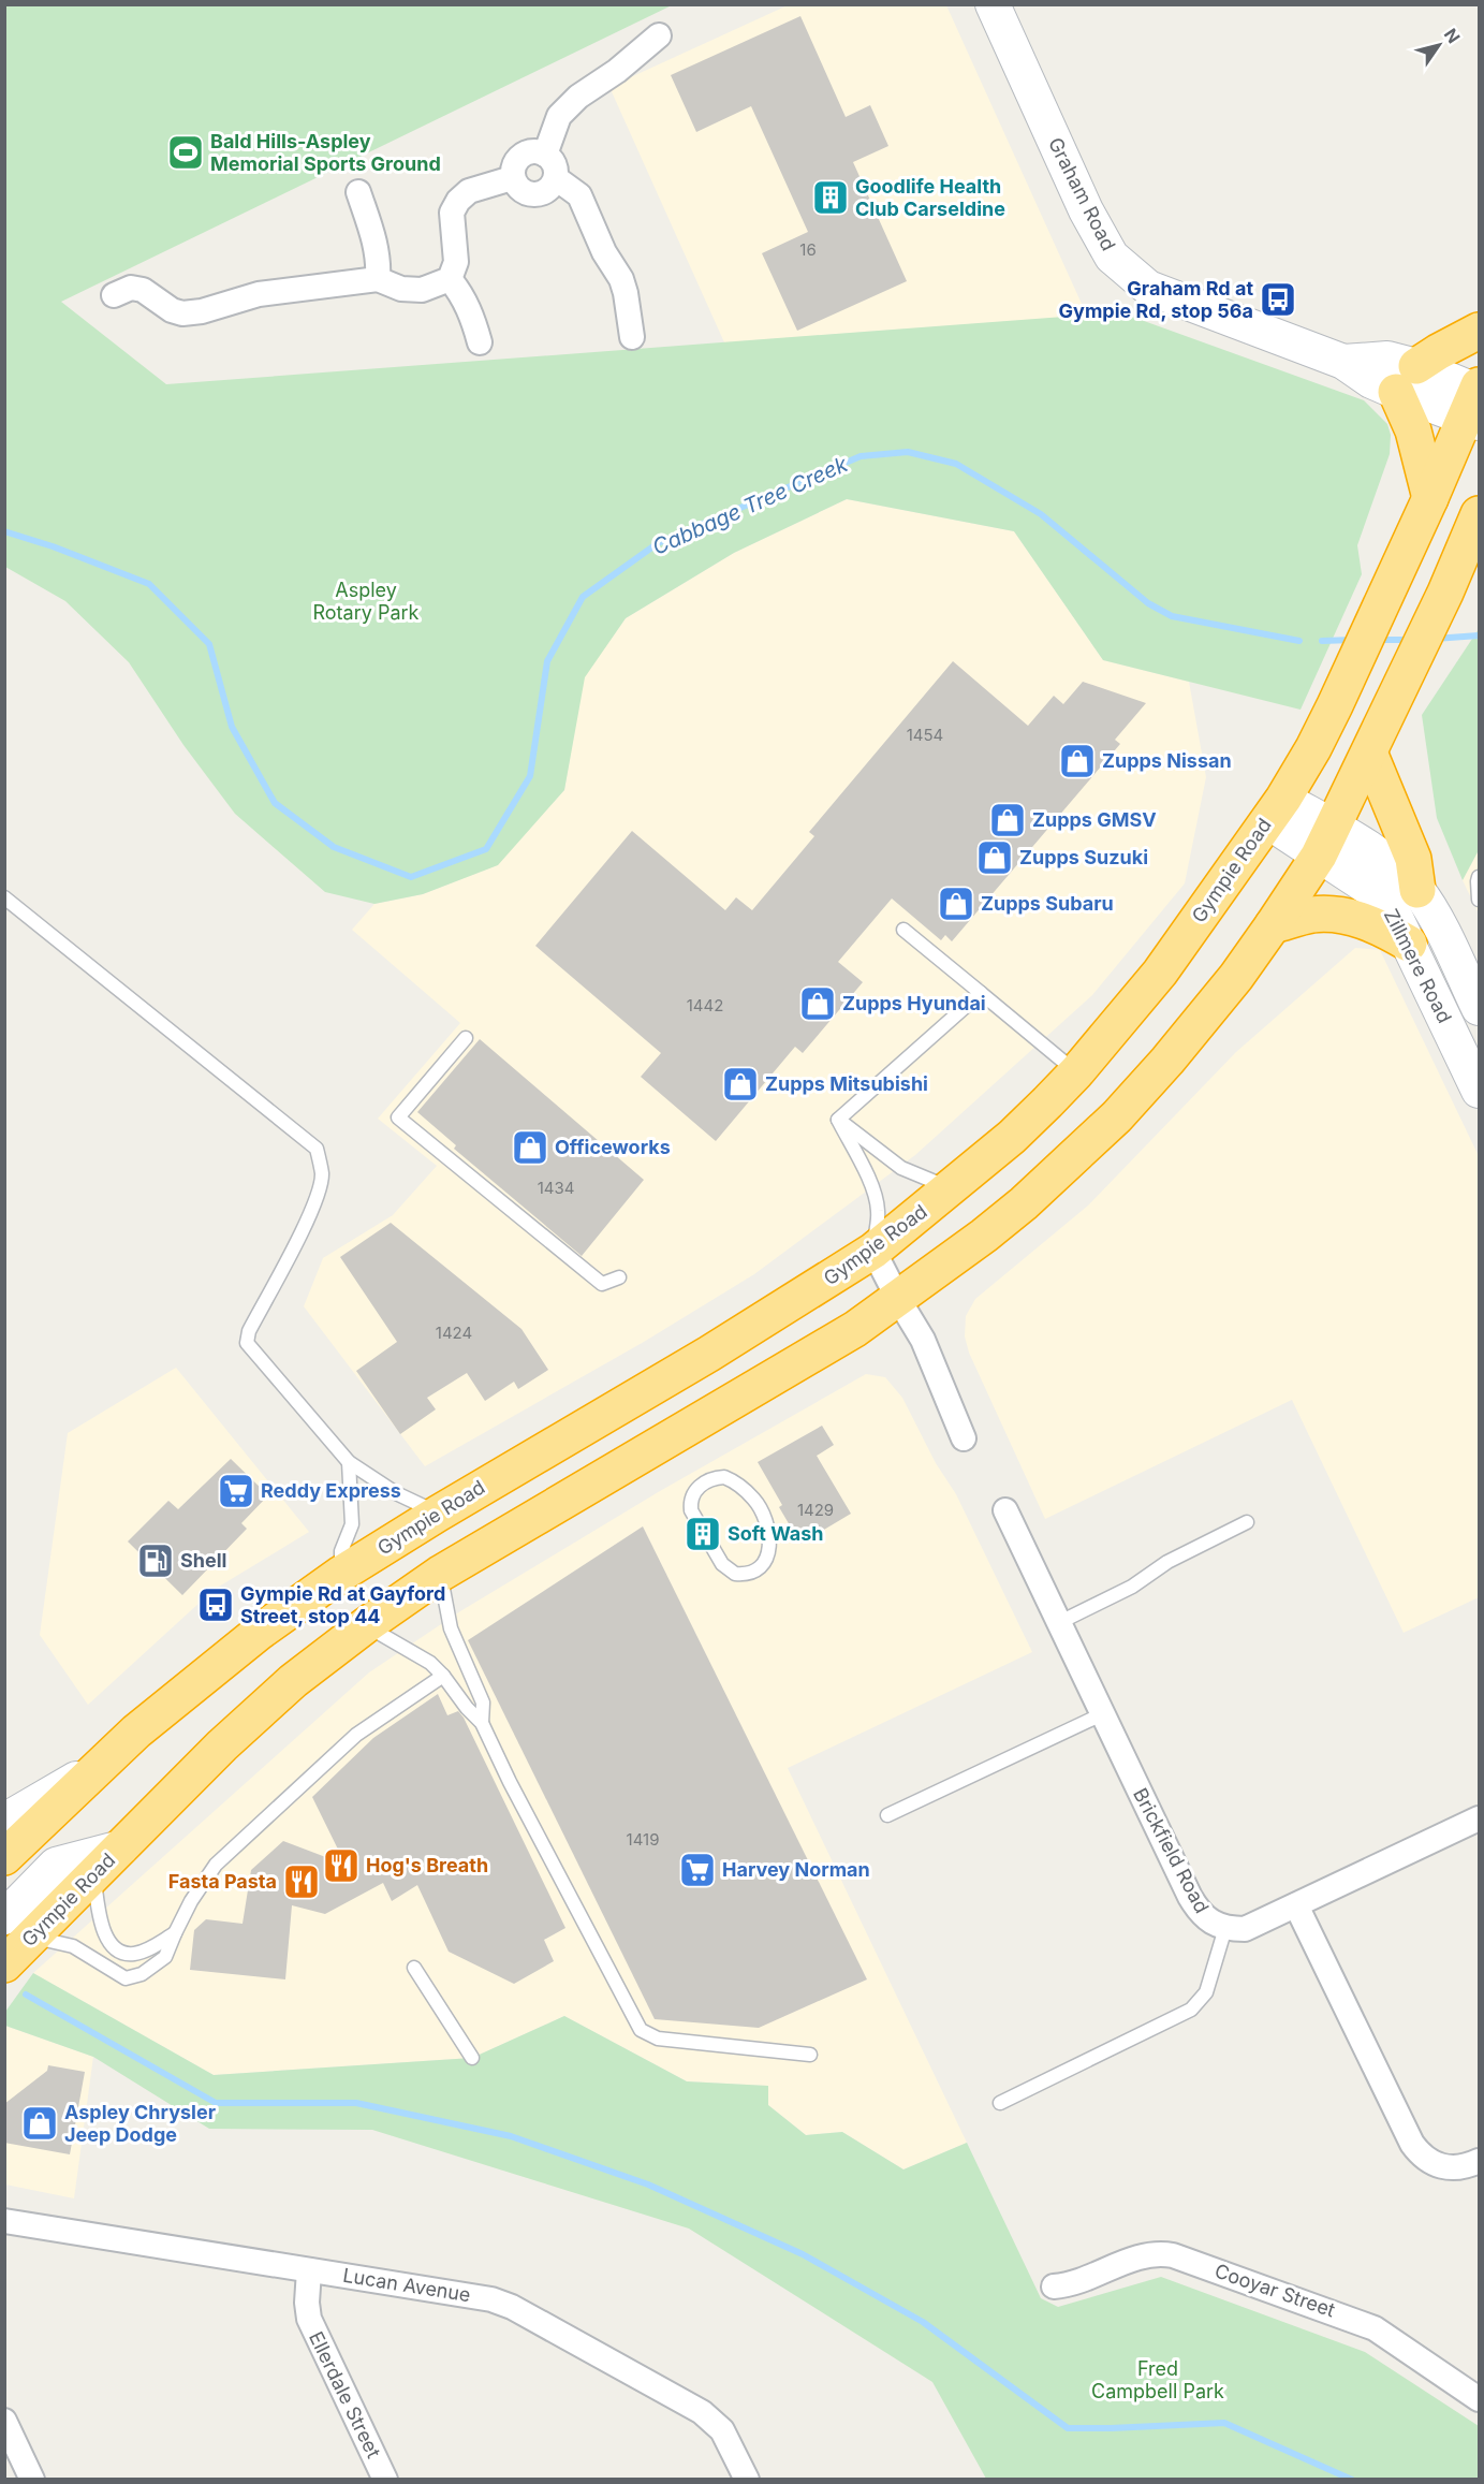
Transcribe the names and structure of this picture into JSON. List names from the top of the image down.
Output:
{
  "streets": {
    "highway": ["Gympie Road"],
    "main road": ["Graham Road", "Zillmere Road"],
    "street": [
      "Brickfield Road",
      "Lucan Avenue",
      "Cooyar Street",
      "Ellerdale Street"
    ]
  },
  "crossings": [
    ["Graham Road", "Gympie Road"],
    ["Gympie Road", "Zillmere Road"],
    ["Lucan Avenue", "Ellerdale Street"]
  ],
  "water": ["Cabbage Tree Creek"],
  "parks": ["Aspley Rotary Park", "Fred Campbell Park"],
  "places": {
    "sports": ["Bald Hills-Aspley Memorial Sports Ground"],
    "building": ["Goodlife Health Club Carseldine", "Soft Wash"],
    "bus stop": ["Graham Rd at Gympie Rd, stop 56a", "Gympie Rd at Gayford Street, stop 44"],
    "shop": [
      "Zupps Nissan",
      "Zupps GMSV",
      "Zupps Suzuki",
      "Zupps Subaru",
      "Zupps Hyundai",
      "Zupps Mitsubishi",
      "Officeworks",
      "Aspley Chrysler Jeep Dodge"
    ],
    "supermarket": ["Reddy Express", "Harvey Norman"],
    "fuel station": ["Shell"],
    "restaurant": ["Hog's Breath", "Fasta Pasta"]
  },
  "house_numbers": [
    "16",
    "1454",
    "1442",
    "1434",
    "1424",
    "1429",
    "1419"
  ],
  "north": "top right"
}
